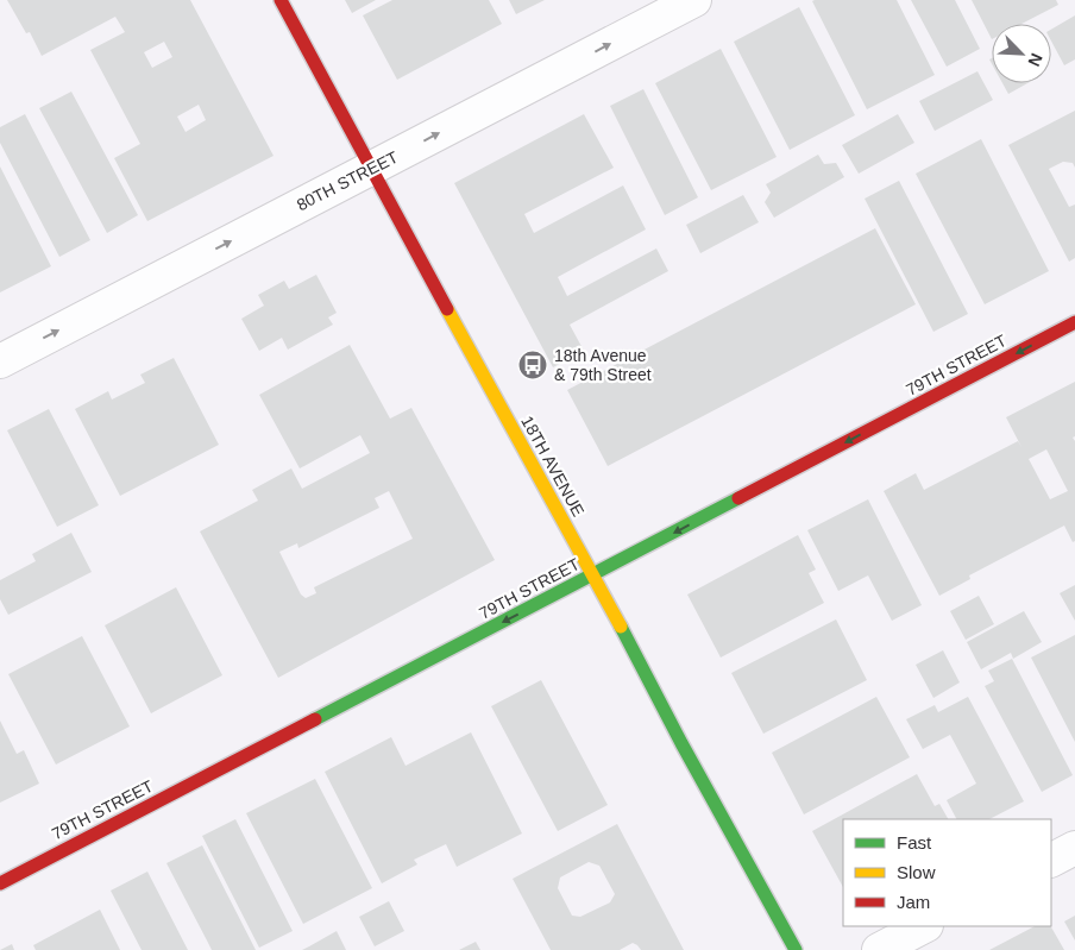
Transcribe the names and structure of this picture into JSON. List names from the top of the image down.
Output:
{
  "streets": {
    "street": ["80TH STREET", "79TH STREET", "18TH AVENUE"]
  },
  "crossings": [
    ["80TH STREET", "18TH AVENUE"],
    ["79TH STREET", "18TH AVENUE"]
  ],
  "one_way": ["80TH STREET", "79TH STREET"],
  "places": {
    "bus stop": ["18th Avenue & 79th Street"]
  },
  "legend": ["Fast", "Slow", "Jam"],
  "north": "bottom right"
}
